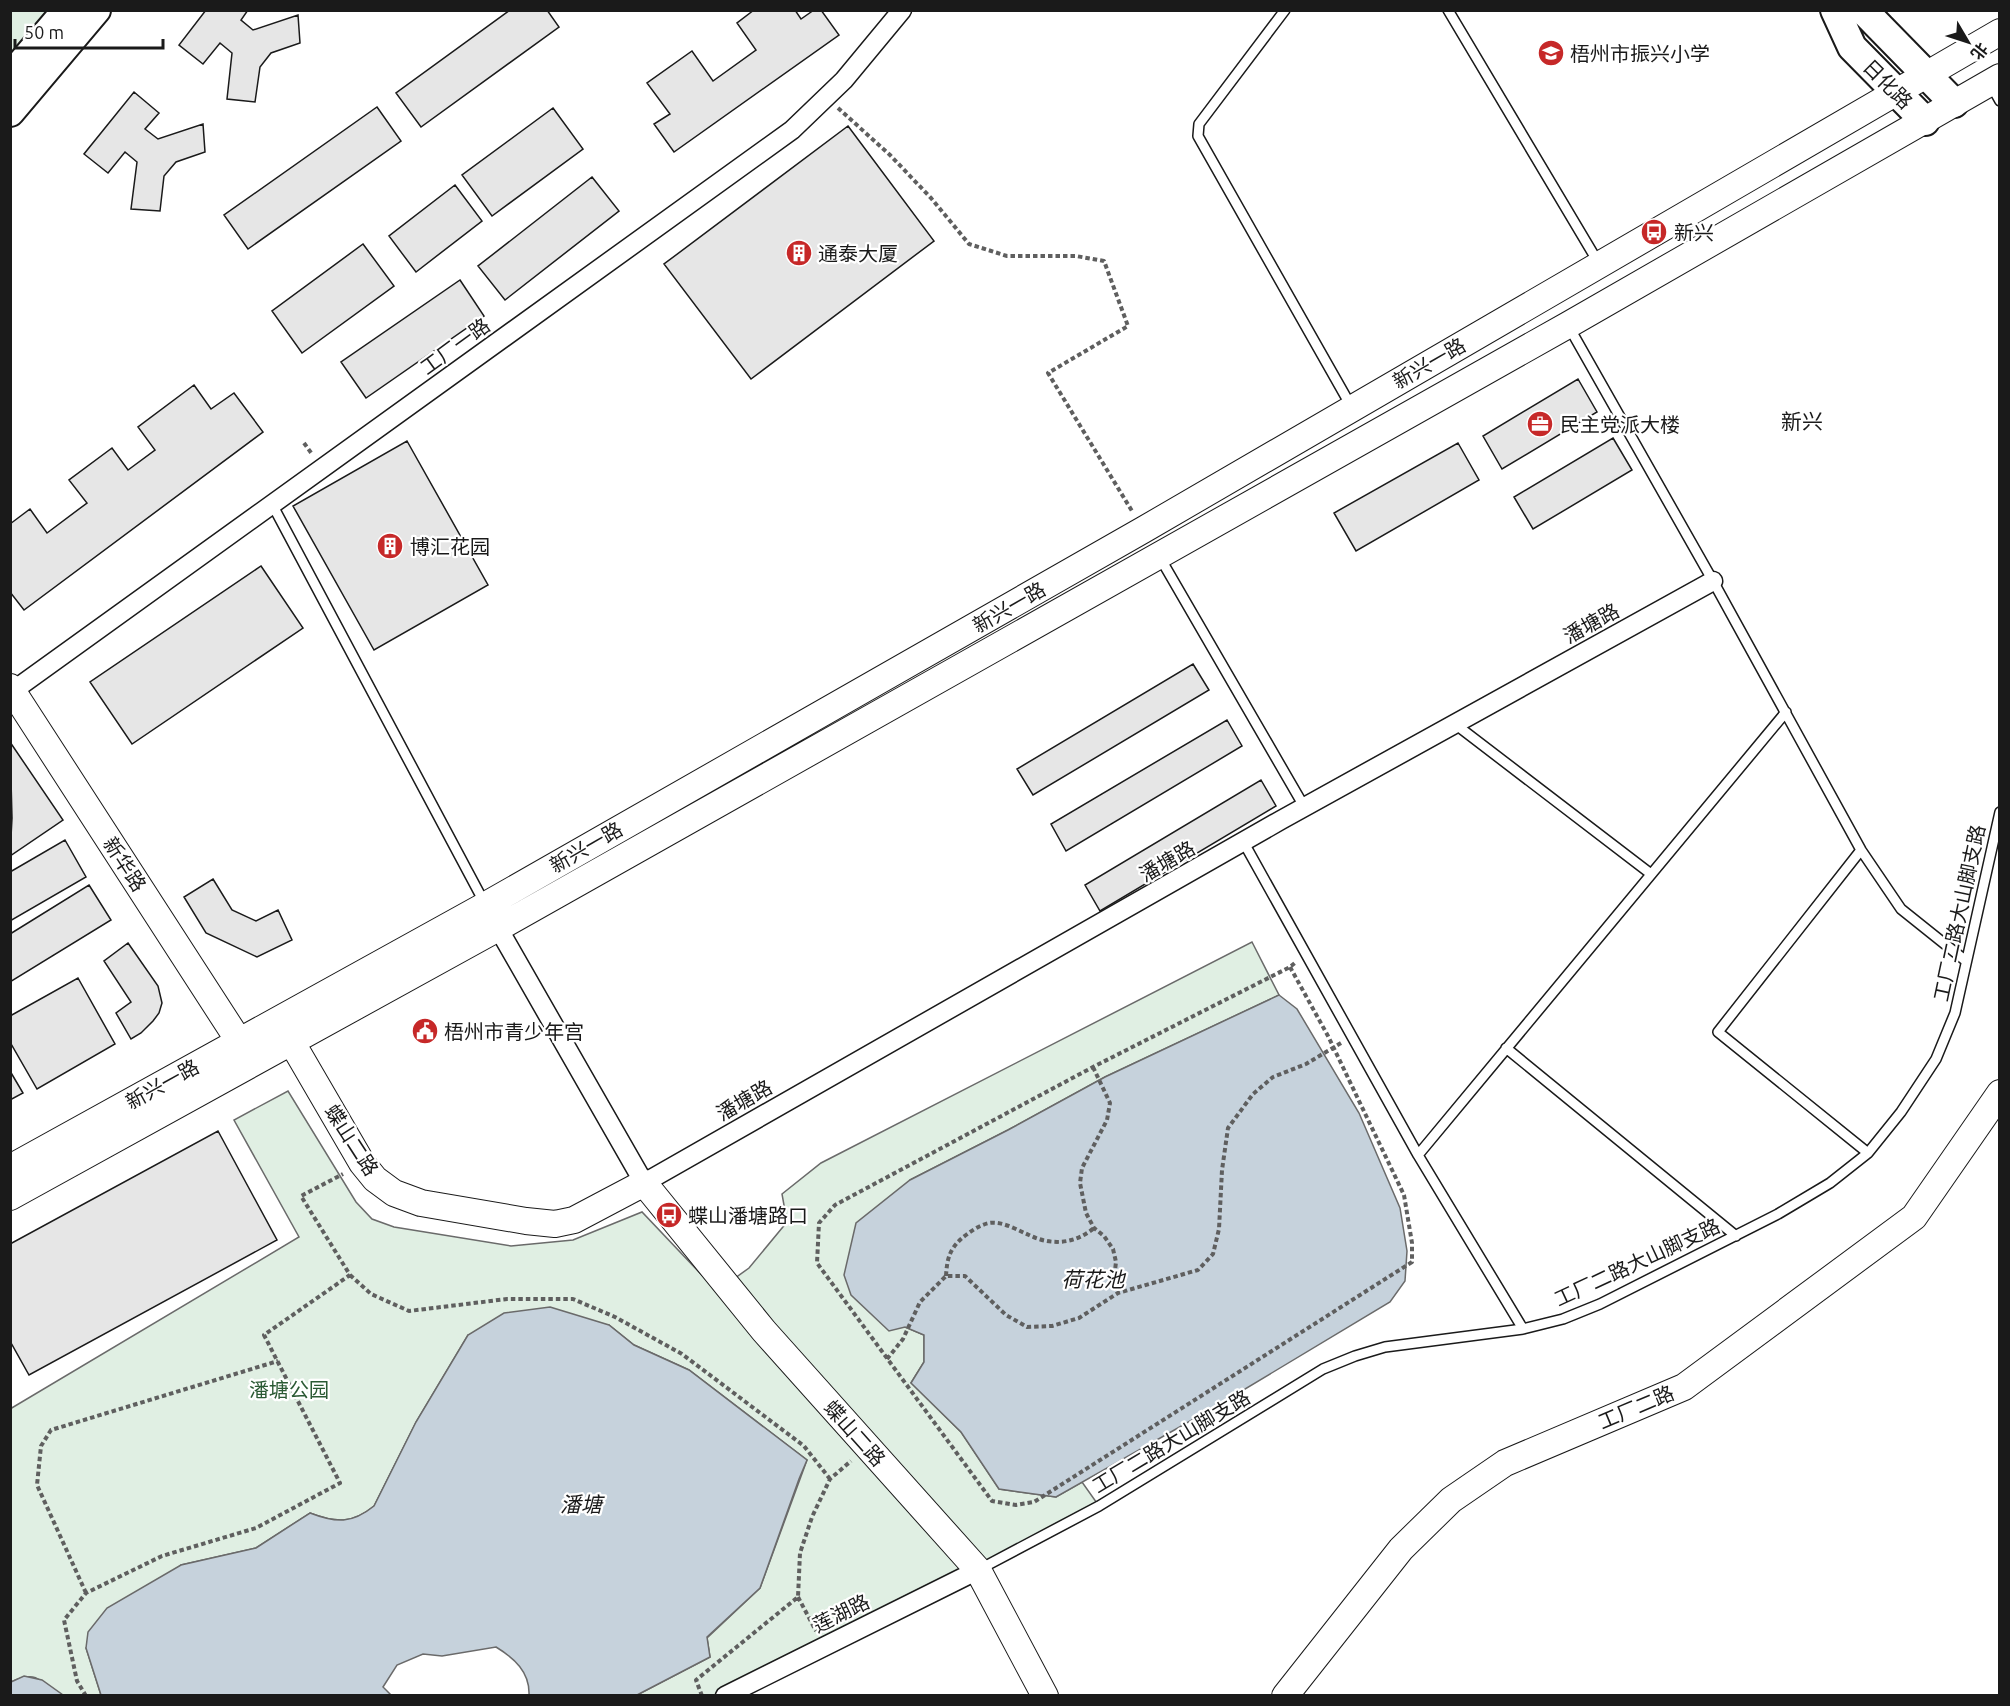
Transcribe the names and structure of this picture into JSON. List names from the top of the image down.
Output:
{
  "streets": {
    "main road": [
      "日化路",
      "新兴一路",
      "新华路",
      "蝶山二路",
      "工厂二路"
    ],
    "street": ["工厂一路", "潘塘路", "莲湖路"],
    "lane": ["工厂二路大山脚支路"]
  },
  "crossings": [
    ["日化路", "新兴一路"],
    ["工厂一路", "新华路"],
    ["新兴一路", "新华路"],
    ["新兴一路", "蝶山二路"],
    ["潘塘路", "蝶山二路"],
    ["工厂二路大山脚支路", "蝶山二路"],
    ["工厂二路大山脚支路", "莲湖路"],
    ["蝶山二路", "莲湖路"]
  ],
  "districts": ["新兴"],
  "water": ["荷花池", "潘塘"],
  "parks": ["潘塘公园"],
  "places": {
    "school or university": ["梧州市振兴小学"],
    "bus stop": ["新兴", "蝶山潘塘路口"],
    "building": ["通泰大厦", "博汇花园"],
    "office": ["民主党派大楼"],
    "public building": ["梧州市青少年宫"]
  },
  "scale_bar": "50 m",
  "north": "bottom right"
}
